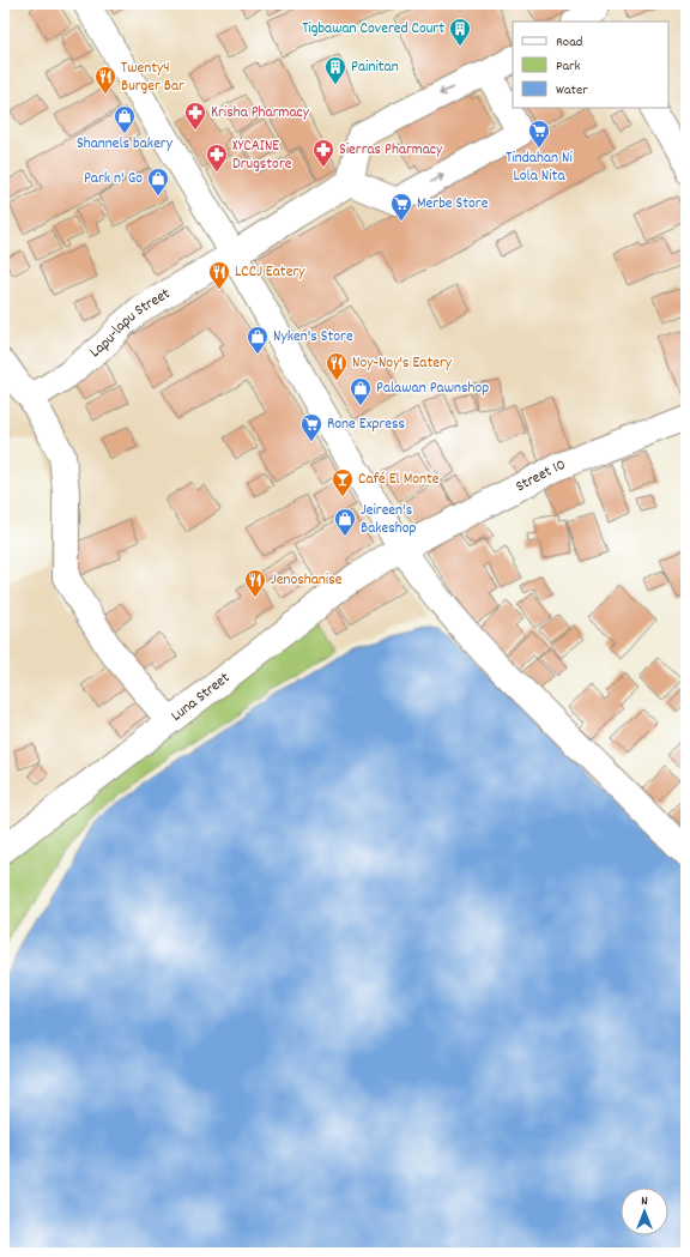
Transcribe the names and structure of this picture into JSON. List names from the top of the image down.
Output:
{
  "streets": {
    "street": ["Lapu-lapu Street", "Street 10", "Luna Street"]
  },
  "crossings": [
    ["Street 10", "Luna Street"]
  ],
  "places": {
    "building": ["Tigbawan Covered Court", "Painitan"],
    "restaurant": [
      "Twenty4 Burger Bar",
      "LCCJ Eatery",
      "Noy-Noy's Eatery",
      "Jenoshanise"
    ],
    "pharmacy": ["Krisha Pharmacy", "Sierras Pharmacy", "XYCAINE Drugstore"],
    "shop": [
      "Shannels bakery",
      "Park n' Go",
      "Nyken's Store",
      "Palawan Pawnshop",
      "Jeireen's Bakeshop"
    ],
    "supermarket": ["Tindahan Ni Lola Nita", "Merbe Store", "Rone Express"],
    "bar": ["Café El Monte"]
  },
  "legend": ["Road", "Park", "Water"],
  "north": "top"
}
